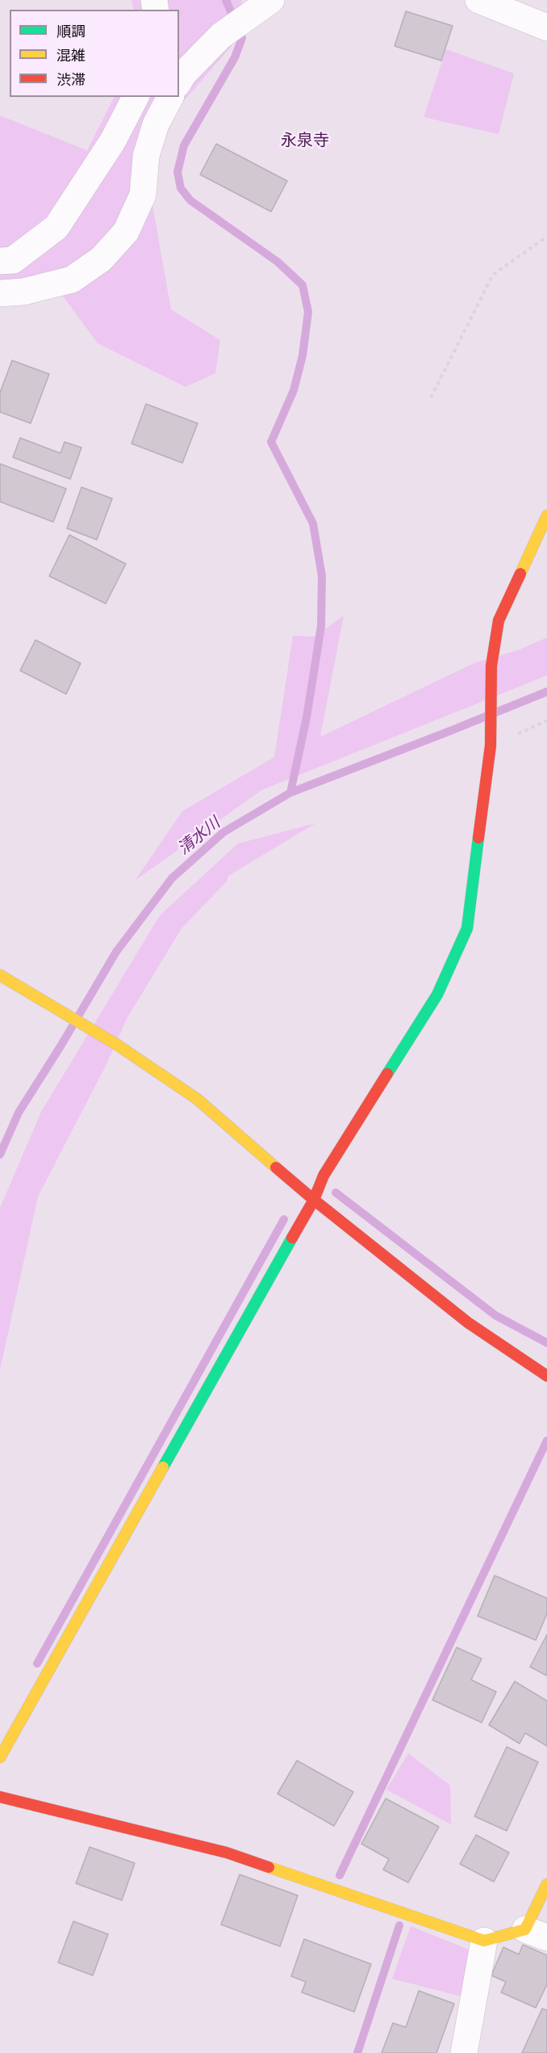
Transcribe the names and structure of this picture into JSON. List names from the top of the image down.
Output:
{
  "districts": ["永泉寺"],
  "water": ["清水川"],
  "legend": ["順調", "混雑", "渋滞"]
}
